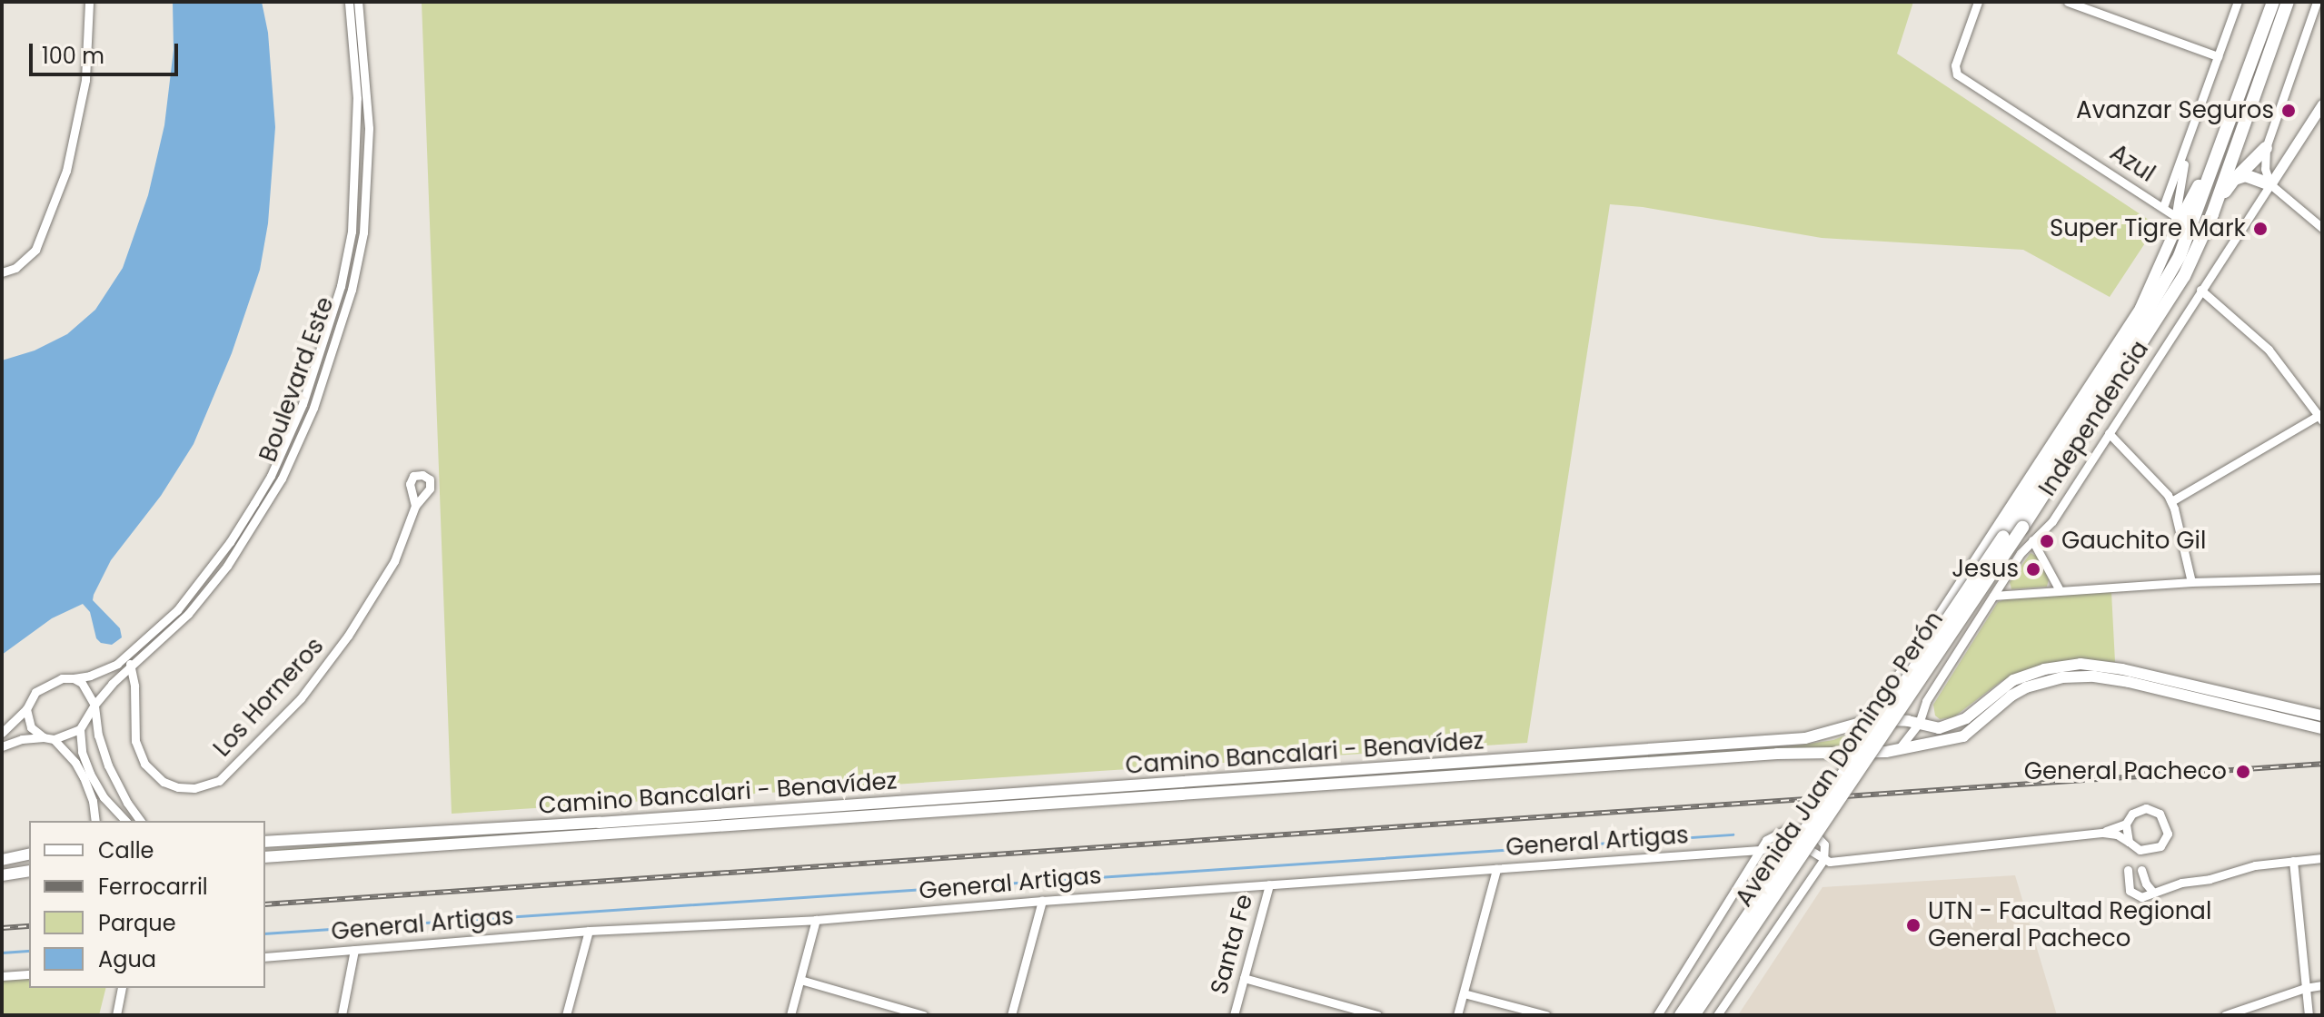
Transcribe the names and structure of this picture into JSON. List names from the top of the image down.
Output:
{
  "streets": {
    "main road": ["Camino Bancalari - Benavídez", "Avenida Juan Domingo Perón"],
    "street": [
      "Azul",
      "Boulevard Este",
      "Independencia",
      "Los Horneros",
      "General Artigas",
      "Santa Fe"
    ]
  },
  "crossings": [
    ["Boulevard Este", "Los Horneros"],
    ["Independencia", "Camino Bancalari - Benavídez"],
    ["General Artigas", "Santa Fe"]
  ],
  "places": [
    "Avanzar Seguros",
    "Super Tigre Mark",
    "Gauchito Gil",
    "Jesus",
    "General Pacheco",
    "UTN - Facultad Regional General Pacheco"
  ],
  "legend": [
    "Calle",
    "Ferrocarril",
    "Parque",
    "Agua"
  ],
  "scale_bar": "100 m"
}
